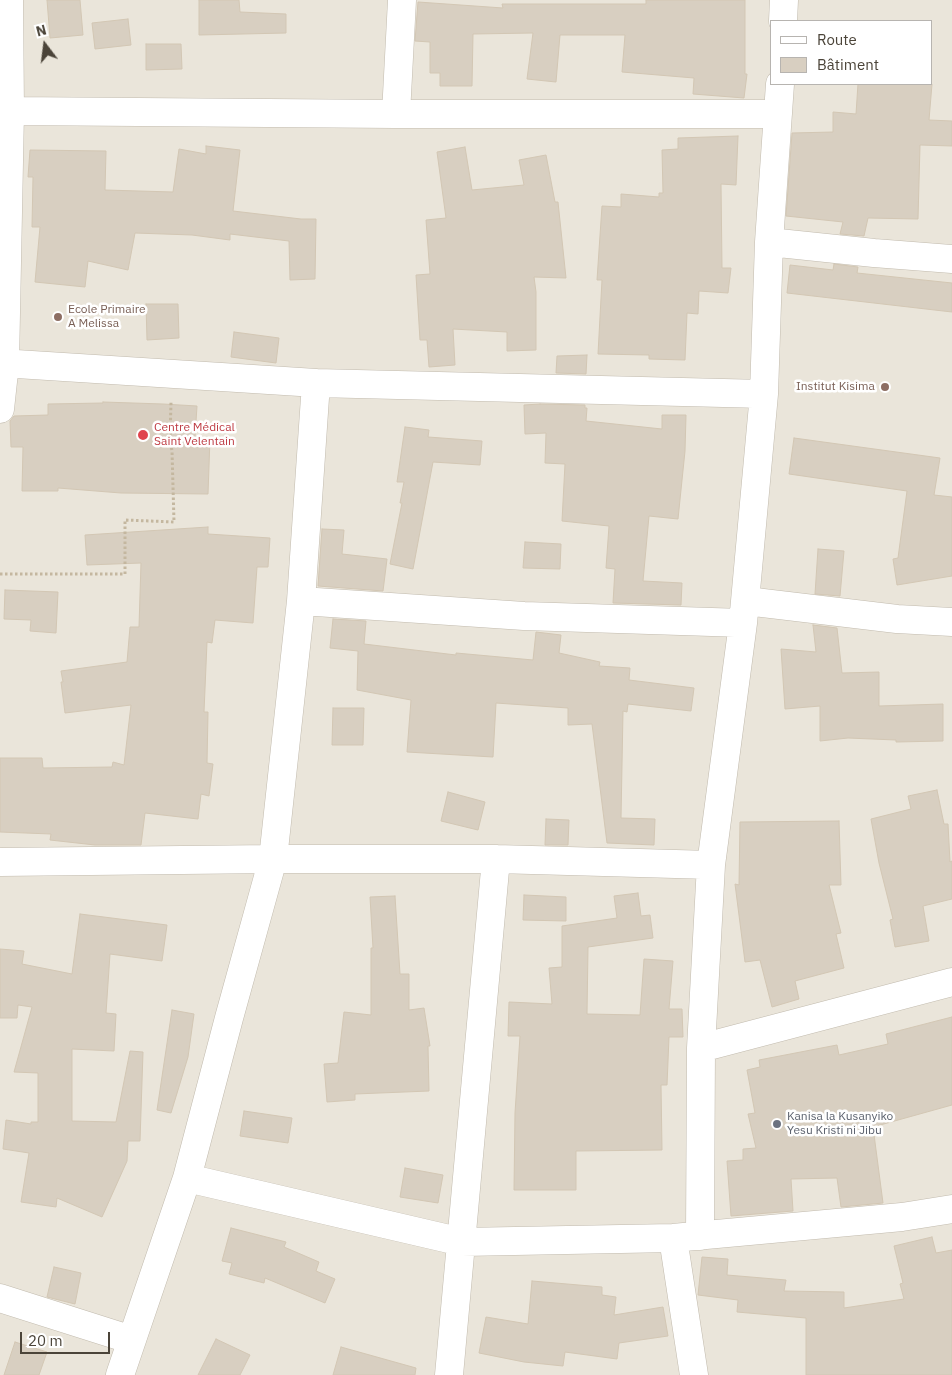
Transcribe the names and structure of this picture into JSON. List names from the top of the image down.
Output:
{
  "places": [
    "Ecole Primaire A Melissa",
    "Institut Kisima",
    "Centre Médical Saint Velentain",
    "Kanisa la Kusanyiko Yesu Kristi ni Jibu"
  ],
  "legend": ["Route", "Bâtiment"],
  "scale_bar": "20 m",
  "north": "top"
}
